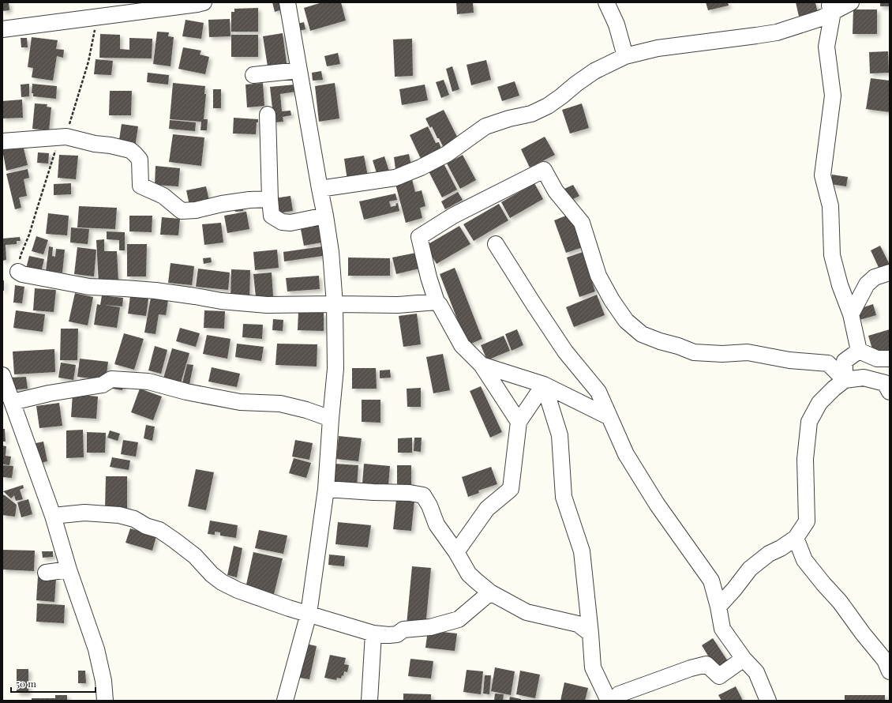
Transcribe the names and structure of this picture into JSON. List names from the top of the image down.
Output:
{
  "scale_bar": "50 m"
}
